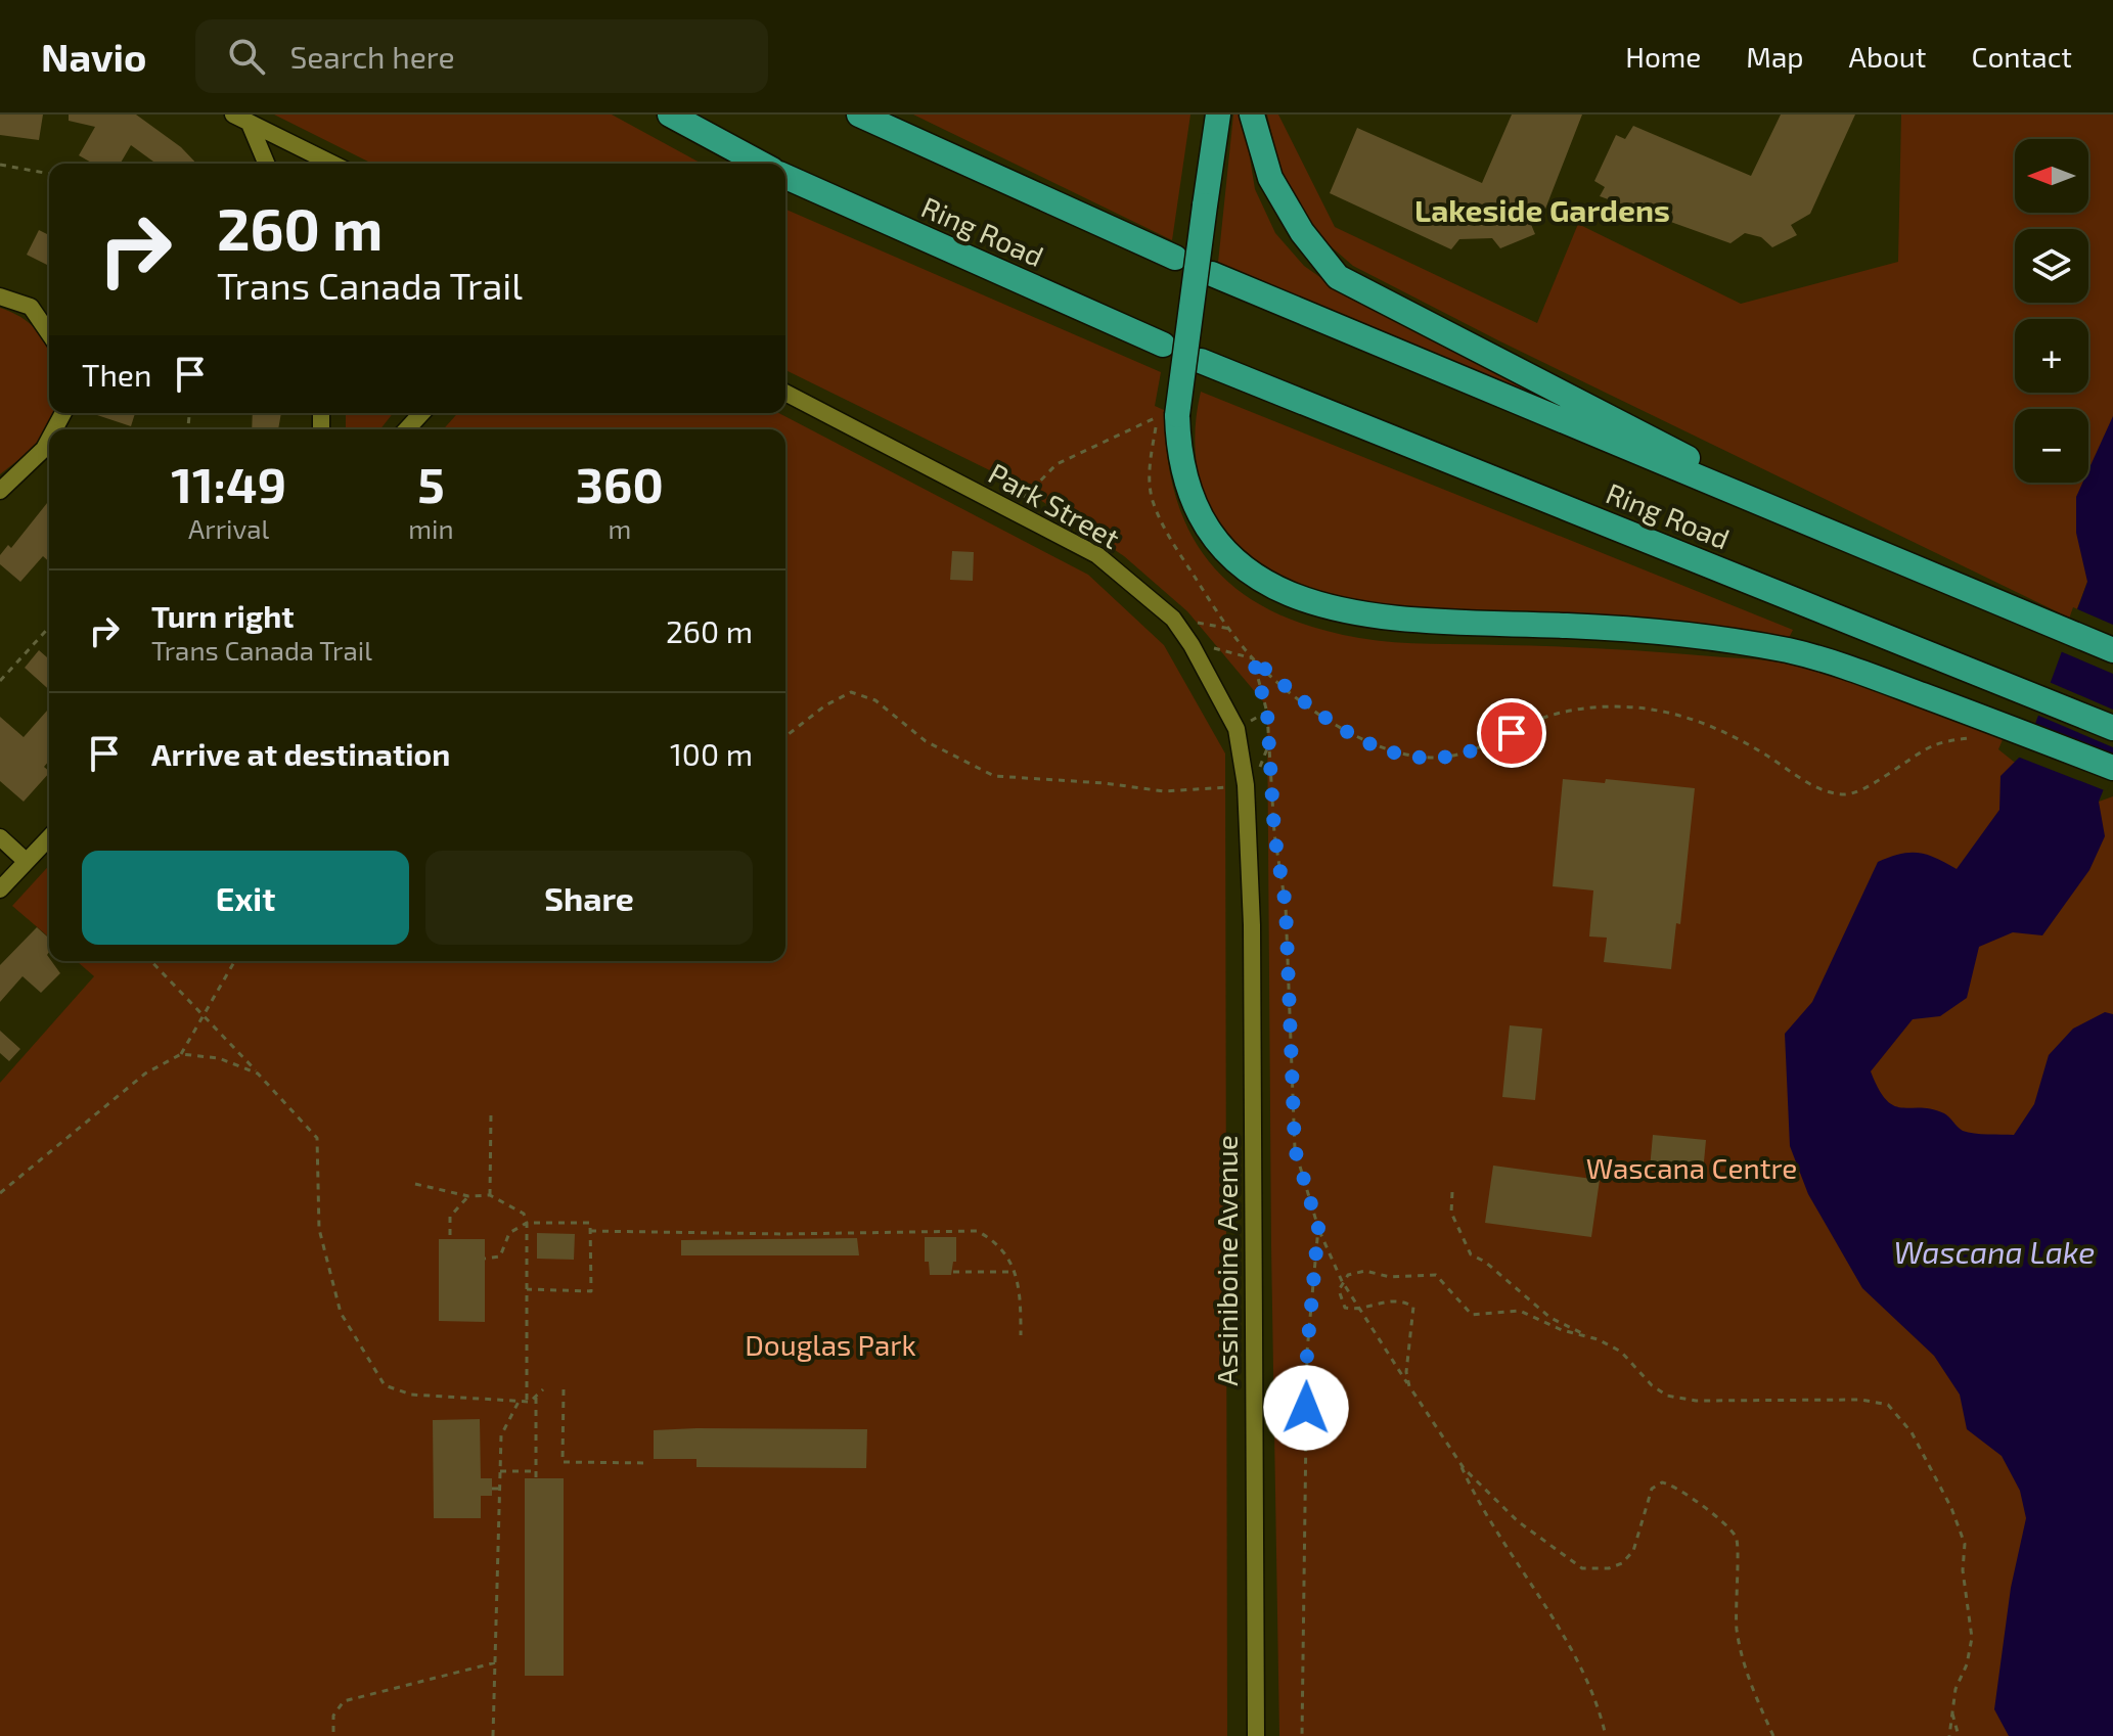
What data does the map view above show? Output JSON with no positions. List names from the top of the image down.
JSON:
{
  "streets": {
    "highway": ["Ring Road"],
    "street": ["Park Street", "Assiniboine Avenue"]
  },
  "crossings": [
    ["Park Street", "Assiniboine Avenue"]
  ],
  "districts": ["Lakeside Gardens"],
  "water": ["Wascana Lake"],
  "parks": ["Wascana Centre", "Douglas Park"],
  "north": "left",
  "page": {
    "header": "Navio",
    "search": "Search here",
    "nav": [
      "Home",
      "Map",
      "About",
      "Contact"
    ],
    "map_buttons": ["+", "−"],
    "turn": ["260 m", "Trans Canada Trail"],
    "then": "Then",
    "eta": [
      "11:49",
      "Arrival",
      "5",
      "min",
      "360",
      "m"
    ],
    "list": [
      {
        "name": "Turn right",
        "note": "Trans Canada Trail",
        "value": "260 m"
      },
      {
        "name": "Arrive at destination",
        "value": "100 m"
      }
    ],
    "buttons": ["Exit", "Share"]
  }
}
